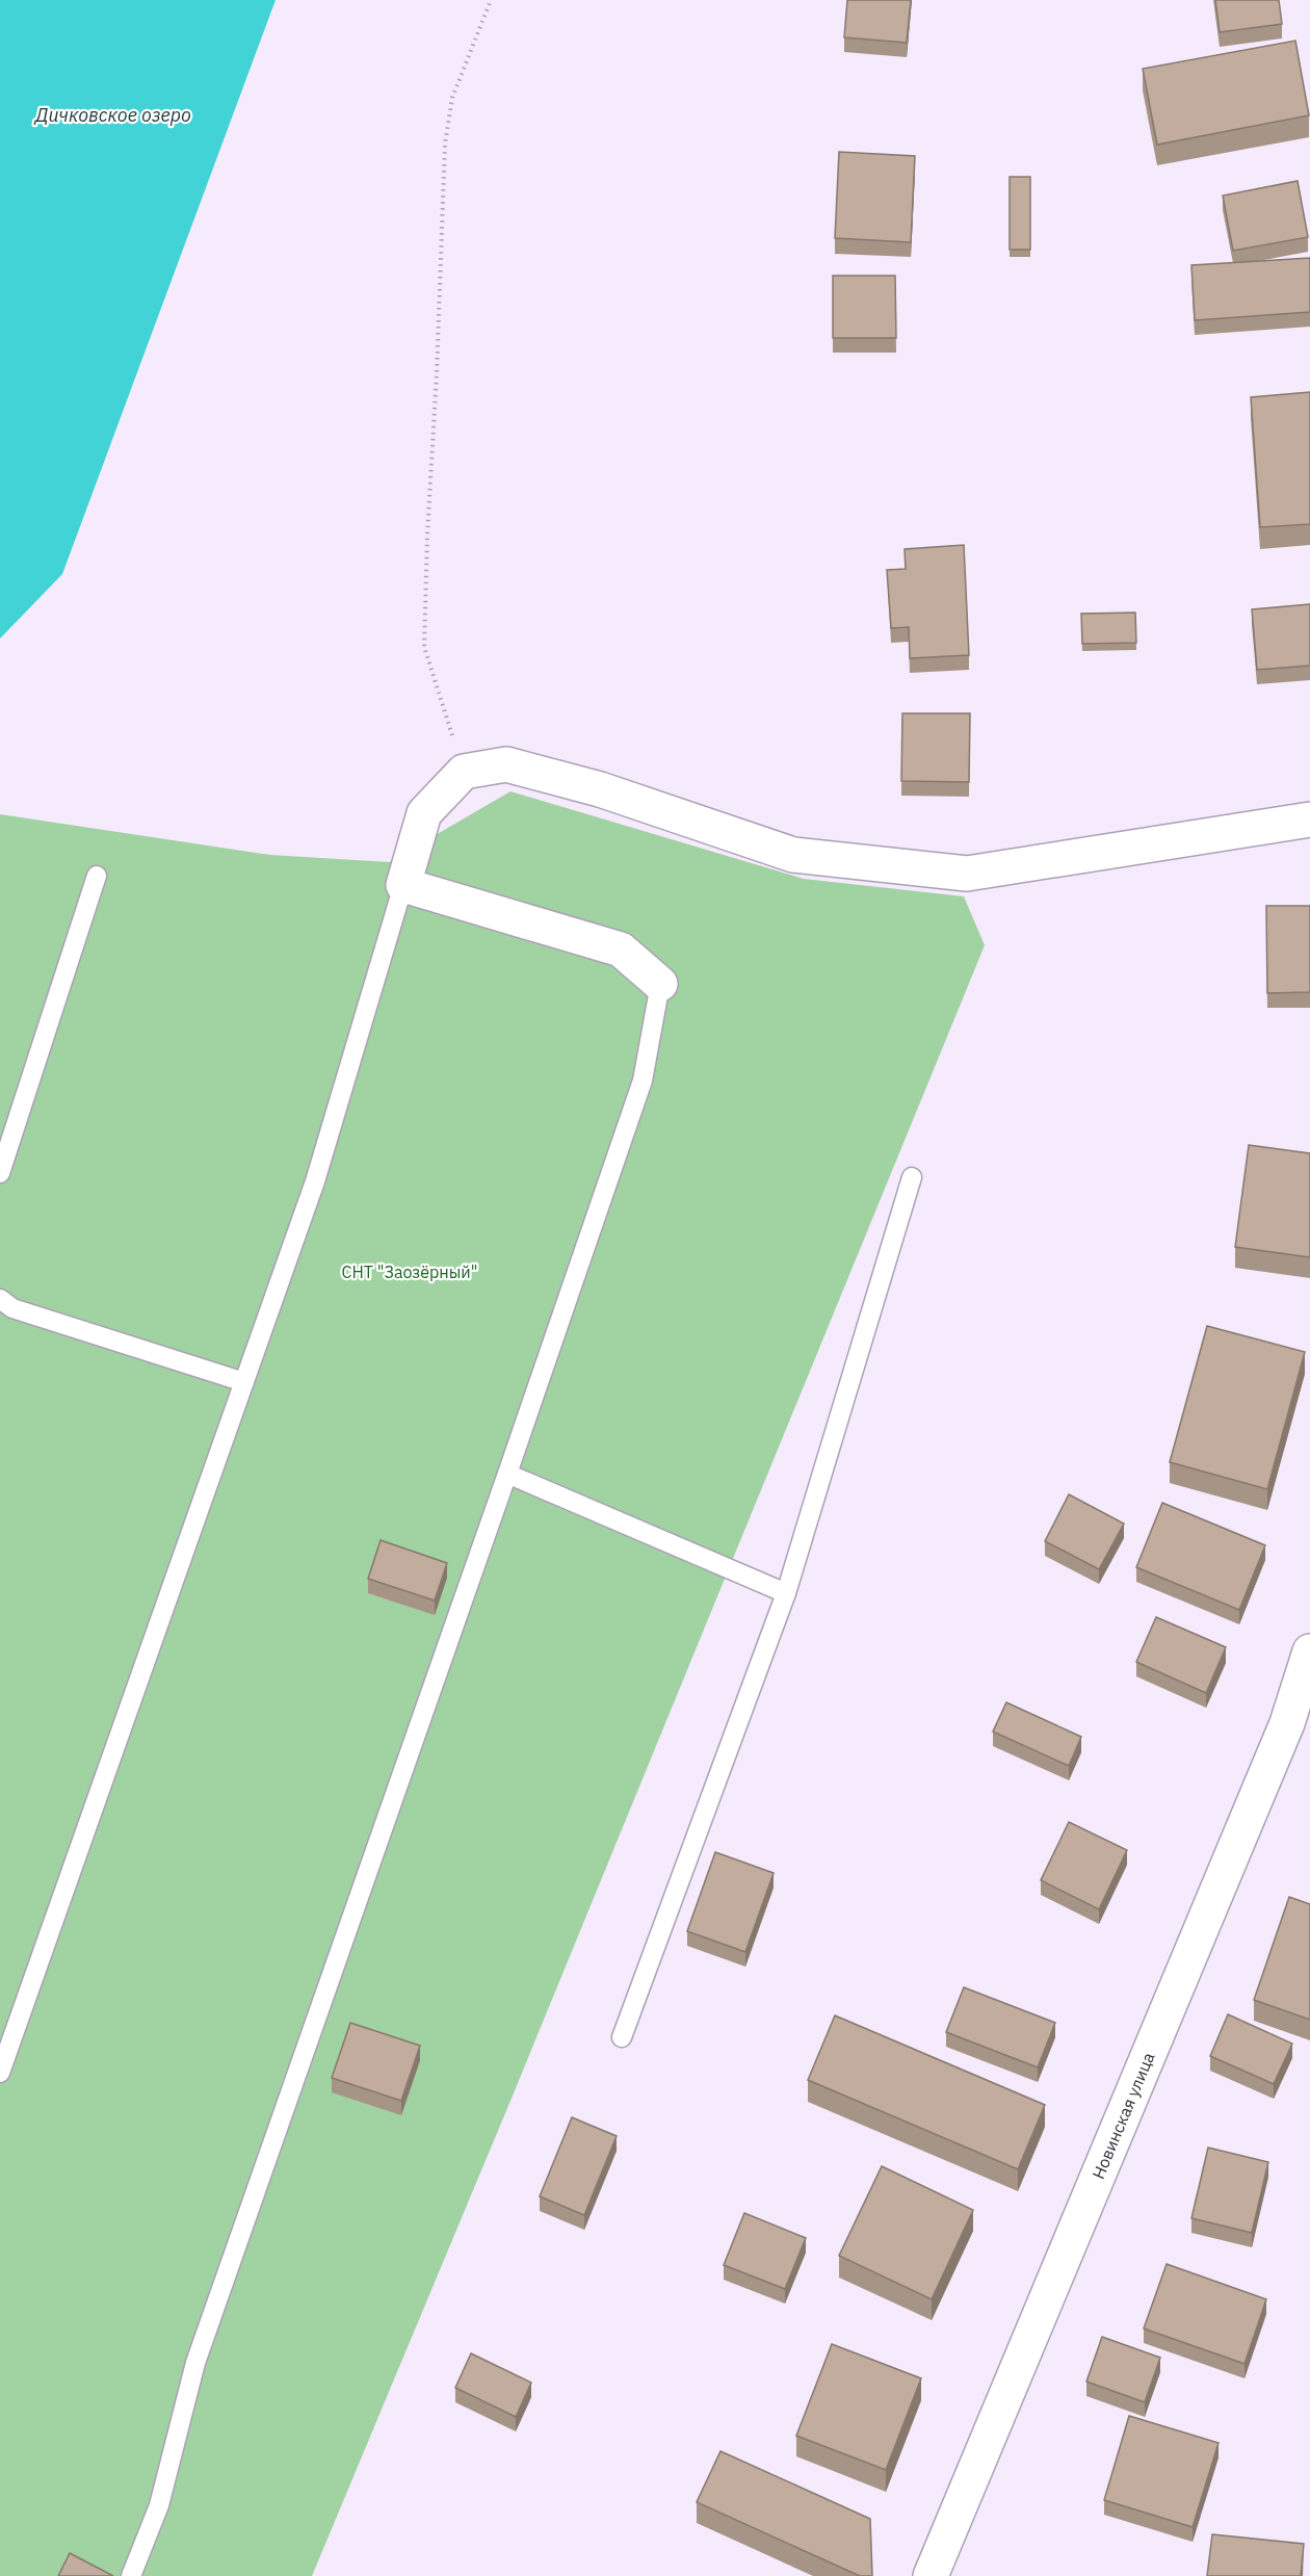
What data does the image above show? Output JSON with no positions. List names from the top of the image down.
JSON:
{
  "streets": {
    "street": ["Новинская улица"]
  },
  "water": ["Дичковское озеро"],
  "parks": ["СНТ \"Заозёрный\""]
}
